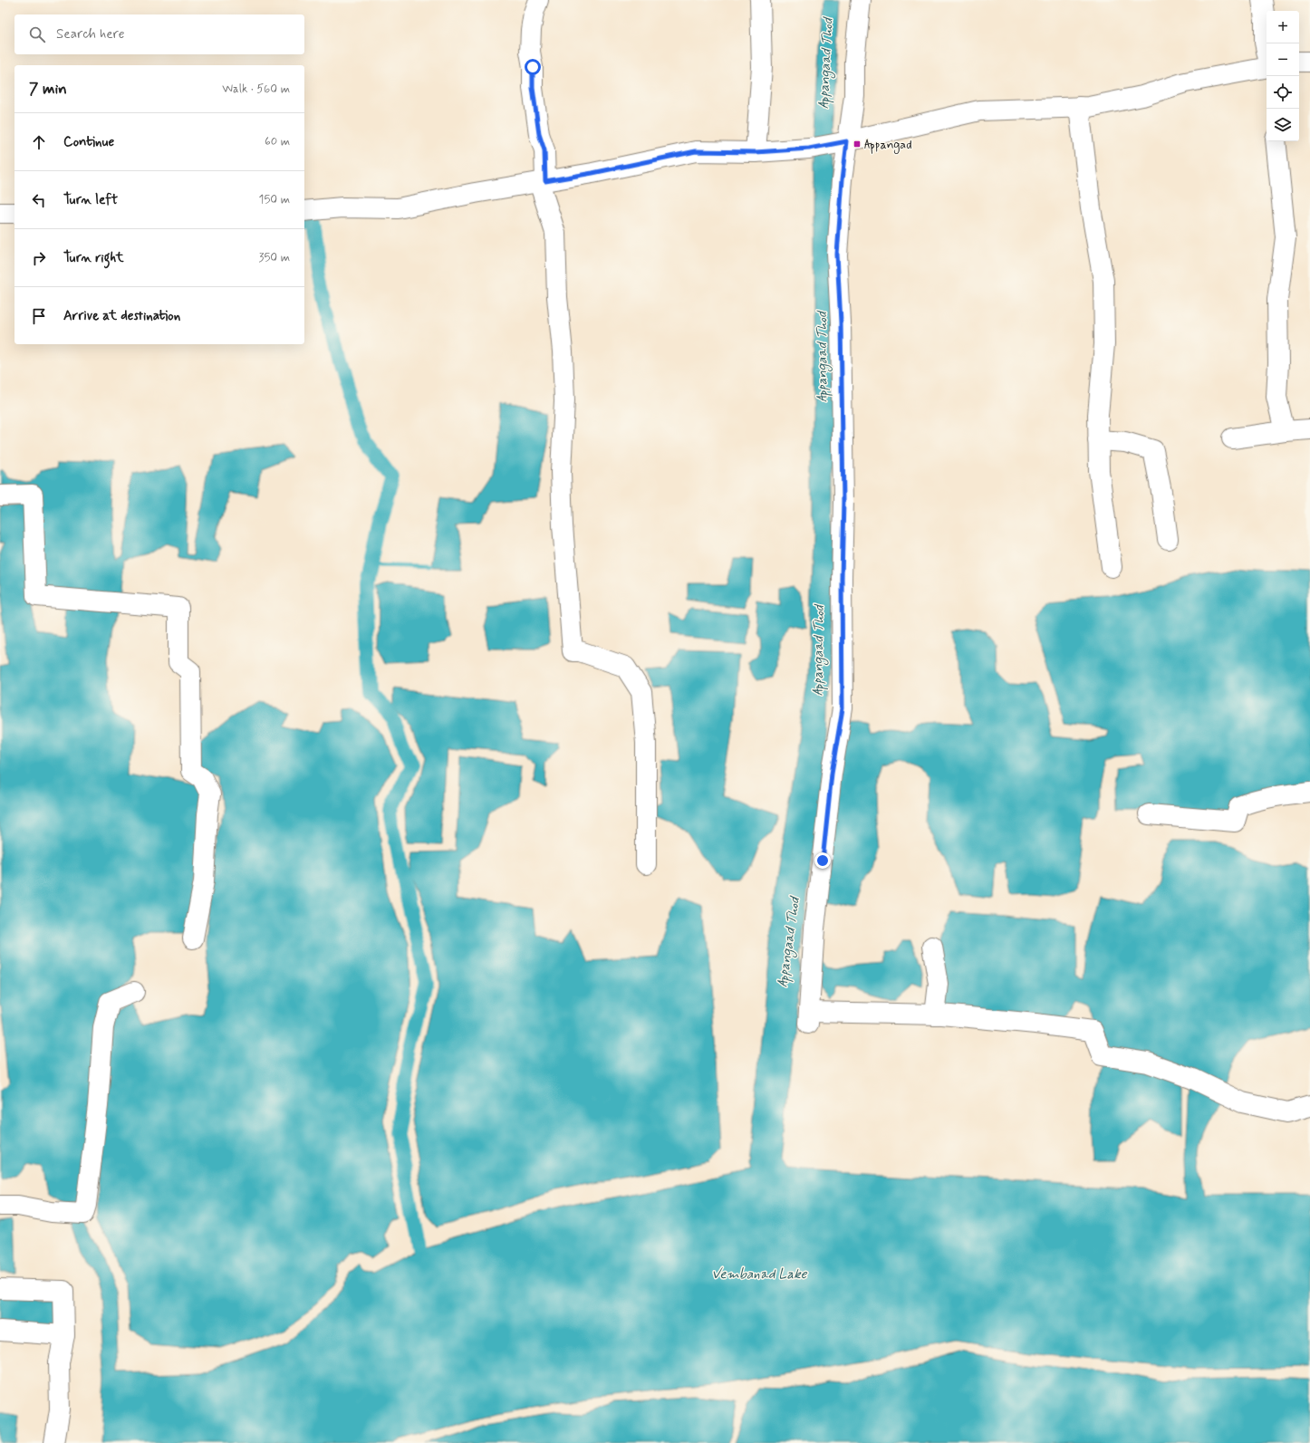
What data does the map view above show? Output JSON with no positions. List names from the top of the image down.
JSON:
{
  "water": ["Appangaad Thod", "Vembanad Lake"],
  "places": {
    "transit": ["Appangad"]
  },
  "page": {
    "map_buttons": ["+", "−"],
    "search": "Search here",
    "heading": ["7 min", "Walk · 560 m"],
    "list": [
      ["Continue", "60 m"],
      ["Turn left", "150 m"],
      ["Turn right", "350 m"],
      "Arrive at destination"
    ]
  }
}
